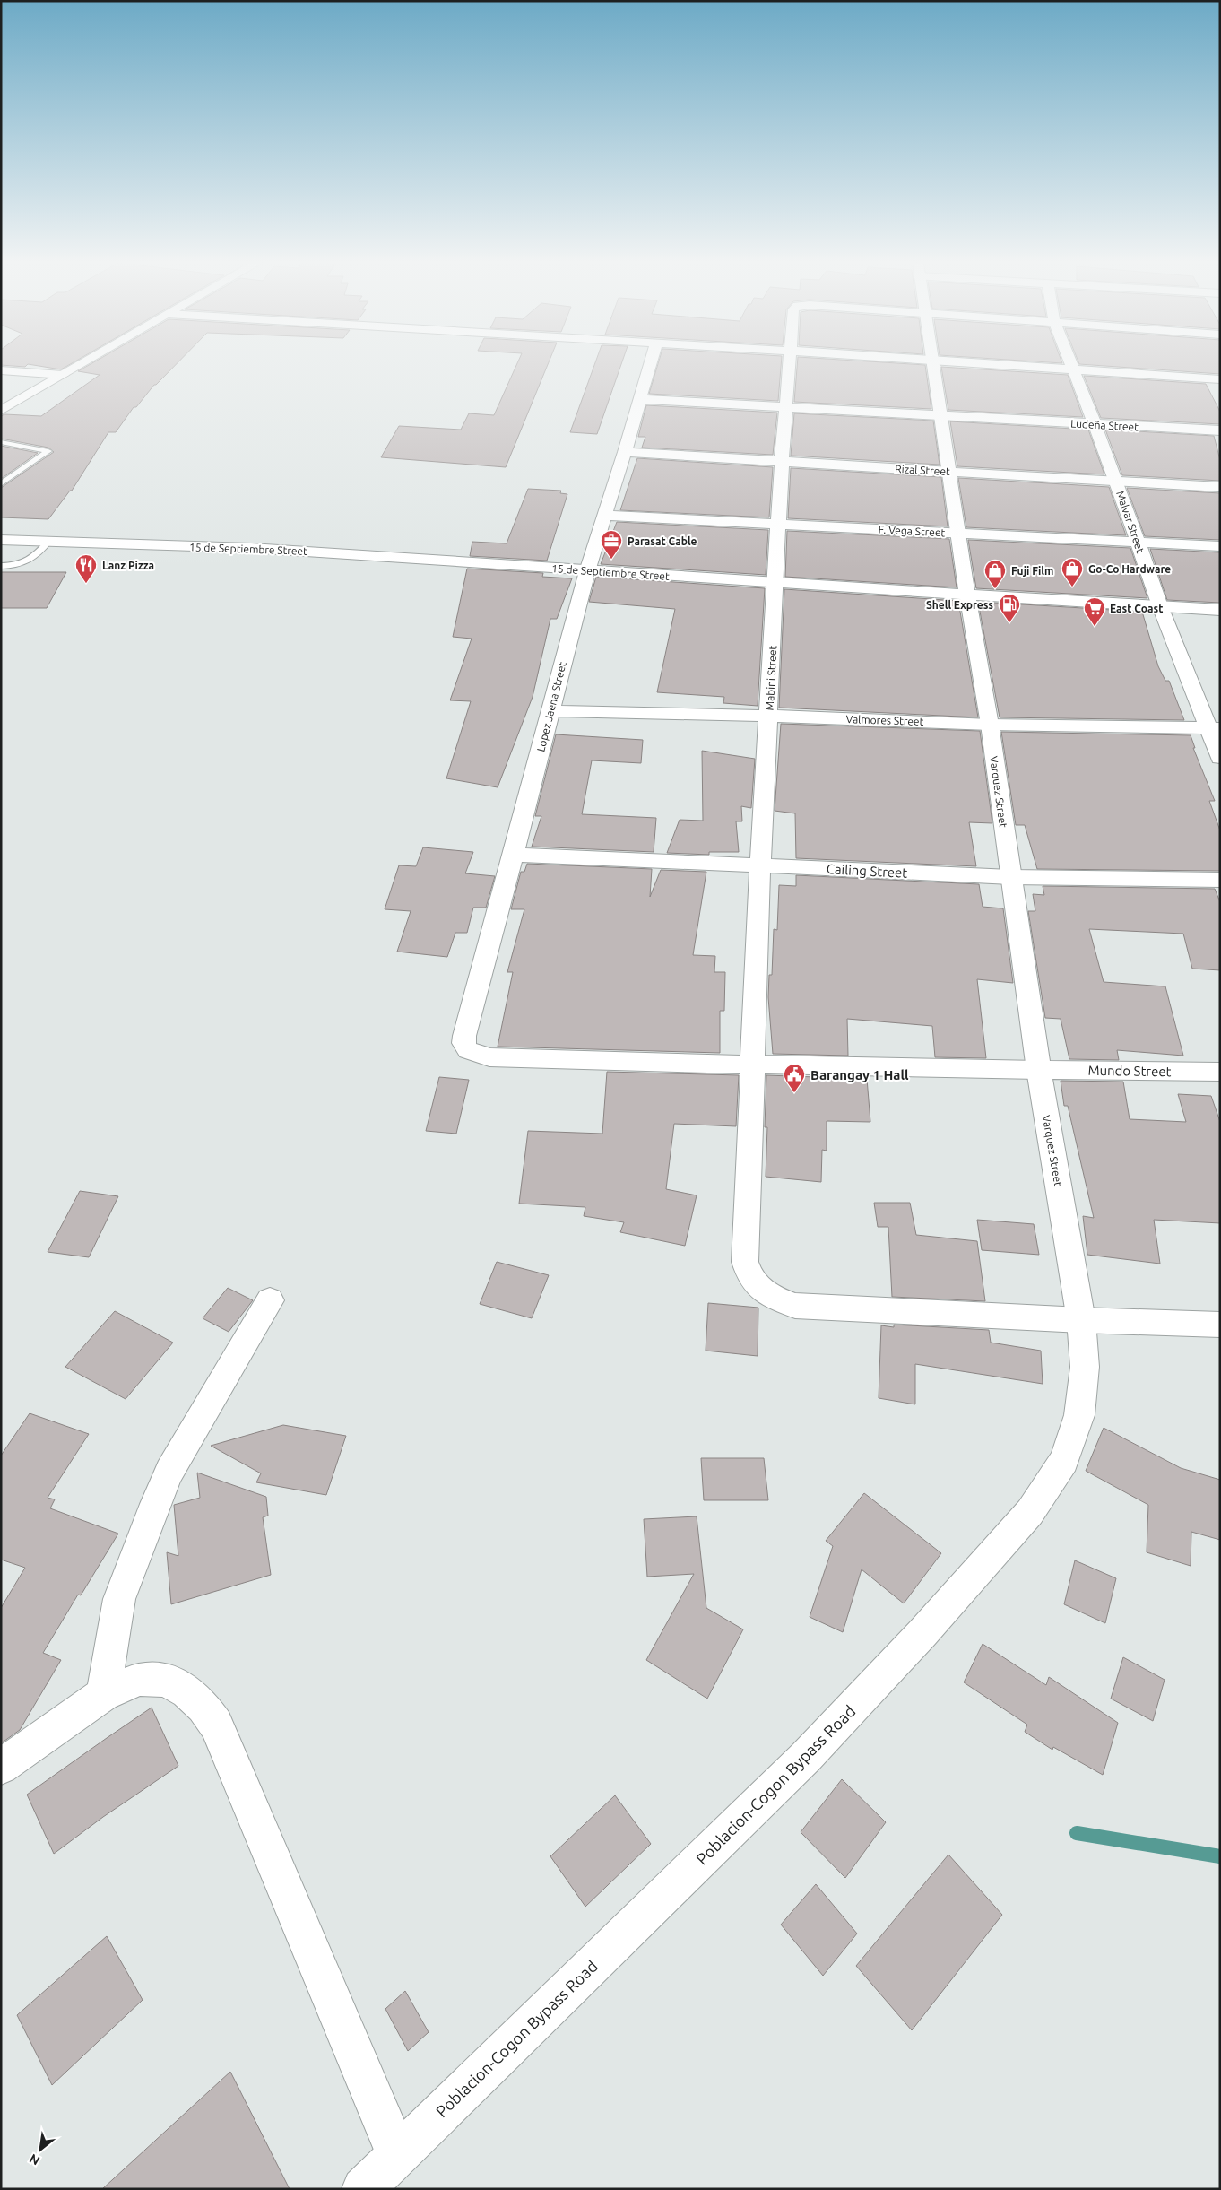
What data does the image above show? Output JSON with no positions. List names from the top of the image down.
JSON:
{
  "streets": {
    "main road": [
      "Ludeña Street",
      "Rizal Street",
      "Malvar Street",
      "F. Vega Street",
      "15 de Septiembre Street",
      "Mabini Street",
      "Lopez Jaena Street",
      "Valmores Street",
      "Varquez Street",
      "Cailing Street",
      "Mundo Street",
      "Poblacion-Cogon Bypass Road"
    ]
  },
  "crossings": [
    ["Ludeña Street", "Malvar Street"],
    ["Ludeña Street", "Mabini Street"],
    ["Ludeña Street", "Lopez Jaena Street"],
    ["Ludeña Street", "Varquez Street"],
    ["Rizal Street", "Malvar Street"],
    ["Rizal Street", "Mabini Street"],
    ["Rizal Street", "Lopez Jaena Street"],
    ["Rizal Street", "Varquez Street"],
    ["Malvar Street", "F. Vega Street"],
    ["Malvar Street", "15 de Septiembre Street"],
    ["Malvar Street", "Valmores Street"],
    ["F. Vega Street", "Mabini Street"],
    ["F. Vega Street", "Lopez Jaena Street"],
    ["F. Vega Street", "Varquez Street"],
    ["15 de Septiembre Street", "Mabini Street"],
    ["15 de Septiembre Street", "Lopez Jaena Street"],
    ["15 de Septiembre Street", "Varquez Street"],
    ["Mabini Street", "Lopez Jaena Street"],
    ["Mabini Street", "Valmores Street"],
    ["Mabini Street", "Varquez Street"],
    ["Mabini Street", "Cailing Street"],
    ["Mabini Street", "Mundo Street"],
    ["Mabini Street", "Poblacion-Cogon Bypass Road"],
    ["Lopez Jaena Street", "Valmores Street"],
    ["Lopez Jaena Street", "Cailing Street"],
    ["Lopez Jaena Street", "Mundo Street"],
    ["Valmores Street", "Varquez Street"],
    ["Varquez Street", "Cailing Street"],
    ["Varquez Street", "Mundo Street"],
    ["Varquez Street", "Poblacion-Cogon Bypass Road"]
  ],
  "places": {
    "office": ["Parasat Cable"],
    "restaurant": ["Lanz Pizza"],
    "shop": ["Go-Co Hardware", "Fuji Film"],
    "fuel station": ["Shell Express"],
    "supermarket": ["East Coast"],
    "public building": ["Barangay 1 Hall"]
  },
  "north": "bottom left"
}
